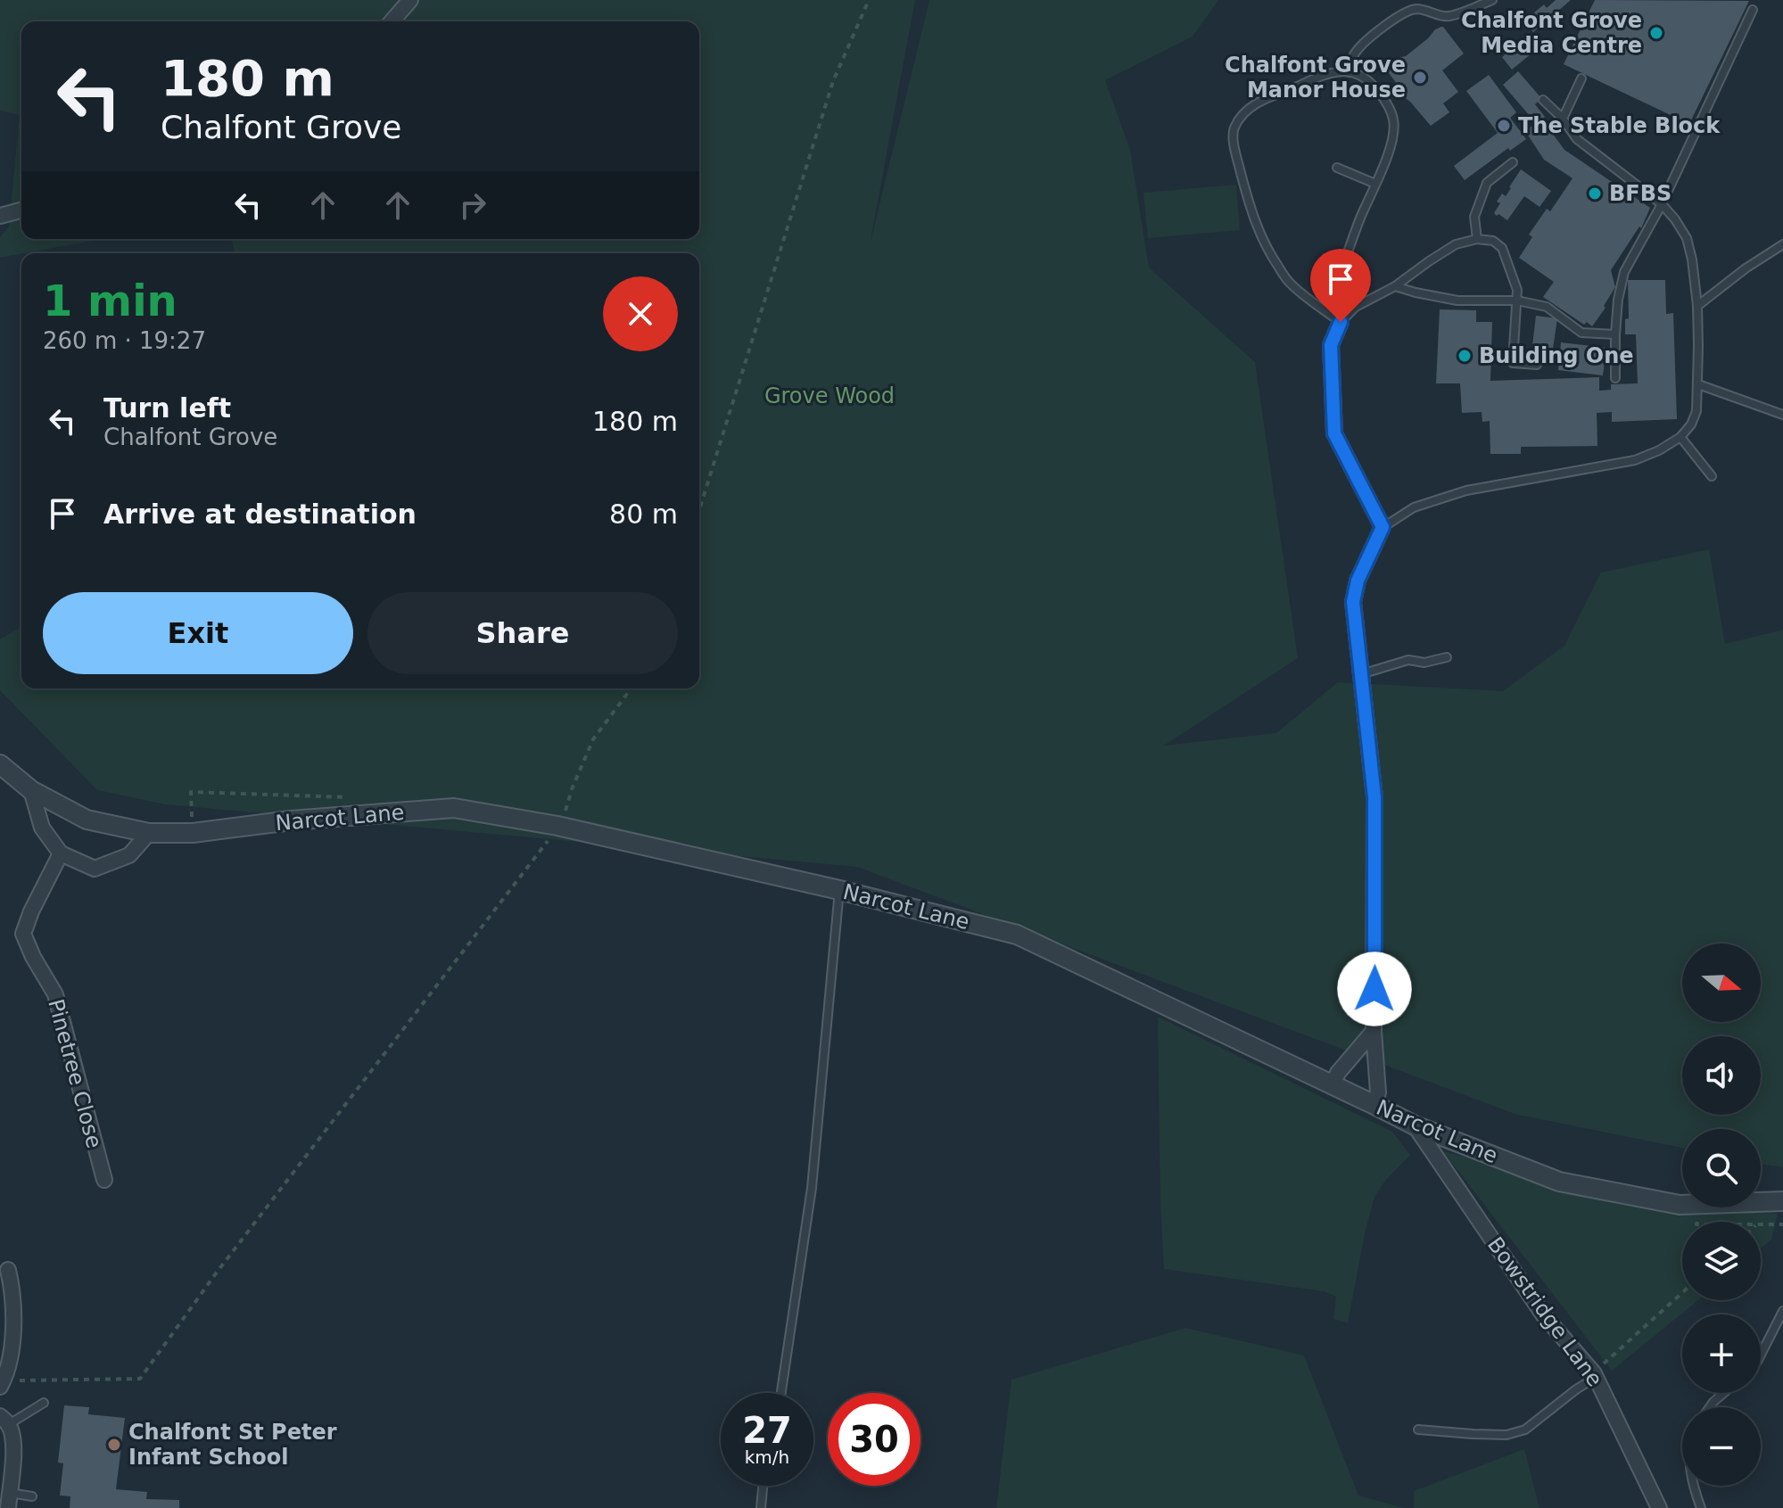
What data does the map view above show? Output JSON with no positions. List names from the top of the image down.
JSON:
{
  "streets": {
    "street": ["Narcot Lane", "Pinetree Close", "Bowstridge Lane"]
  },
  "crossings": [
    ["Narcot Lane", "Bowstridge Lane"]
  ],
  "parks": ["Grove Wood"],
  "places": [
    "Chalfont Grove Media Centre",
    "Chalfont Grove Manor House",
    "The Stable Block",
    "BFBS",
    "Building One",
    "Chalfont St Peter Infant School"
  ],
  "north": "right",
  "page": {
    "turn": ["180 m", "Chalfont Grove"],
    "heading": ["1 min", "260 m · 19:27"],
    "list": [
      {
        "name": "Turn left",
        "note": "Chalfont Grove",
        "value": "180 m"
      },
      {
        "name": "Arrive at destination",
        "value": "80 m"
      }
    ],
    "buttons": ["Exit", "Share"],
    "map_buttons": ["+", "−"],
    "speed": "27 km/h",
    "limit": "30"
  }
}
